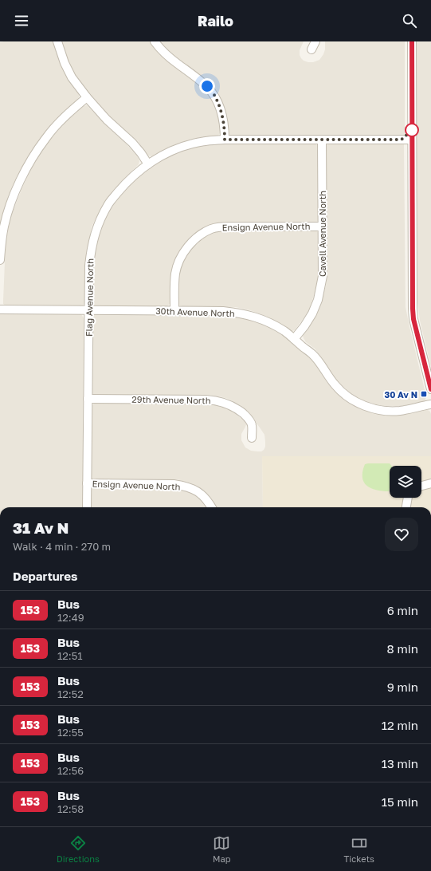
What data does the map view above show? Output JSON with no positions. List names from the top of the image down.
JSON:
{
  "streets": {
    "street": [
      "Ensign Avenue North",
      "Cavell Avenue North",
      "Flag Avenue North",
      "30th Avenue North",
      "29th Avenue North"
    ]
  },
  "crossings": [
    ["Ensign Avenue North", "Cavell Avenue North"],
    ["Ensign Avenue North", "Flag Avenue North"],
    ["Ensign Avenue North", "30th Avenue North"],
    ["Cavell Avenue North", "Flag Avenue North"],
    ["Cavell Avenue North", "30th Avenue North"],
    ["Flag Avenue North", "30th Avenue North"],
    ["Flag Avenue North", "29th Avenue North"]
  ],
  "places": {
    "transit": ["30 Av N"]
  },
  "lines": ["bus line 153"],
  "page": {
    "header": "Railo",
    "heading": [
      ["31 Av N", "Walk · 4 min · 270 m"],
      "Departures"
    ],
    "list": [
      {
        "mark": "153",
        "name": "Bus",
        "note": "12:49",
        "value": "6 min"
      },
      {
        "mark": "153",
        "name": "Bus",
        "note": "12:51",
        "value": "8 min"
      },
      {
        "mark": "153",
        "name": "Bus",
        "note": "12:52",
        "value": "9 min"
      },
      {
        "mark": "153",
        "name": "Bus",
        "note": "12:55",
        "value": "12 min"
      },
      {
        "mark": "153",
        "name": "Bus",
        "note": "12:56",
        "value": "13 min"
      },
      {
        "mark": "153",
        "name": "Bus",
        "note": "12:58",
        "value": "15 min"
      }
    ],
    "tabs": ["Directions", "Map", "Tickets"]
  }
}
